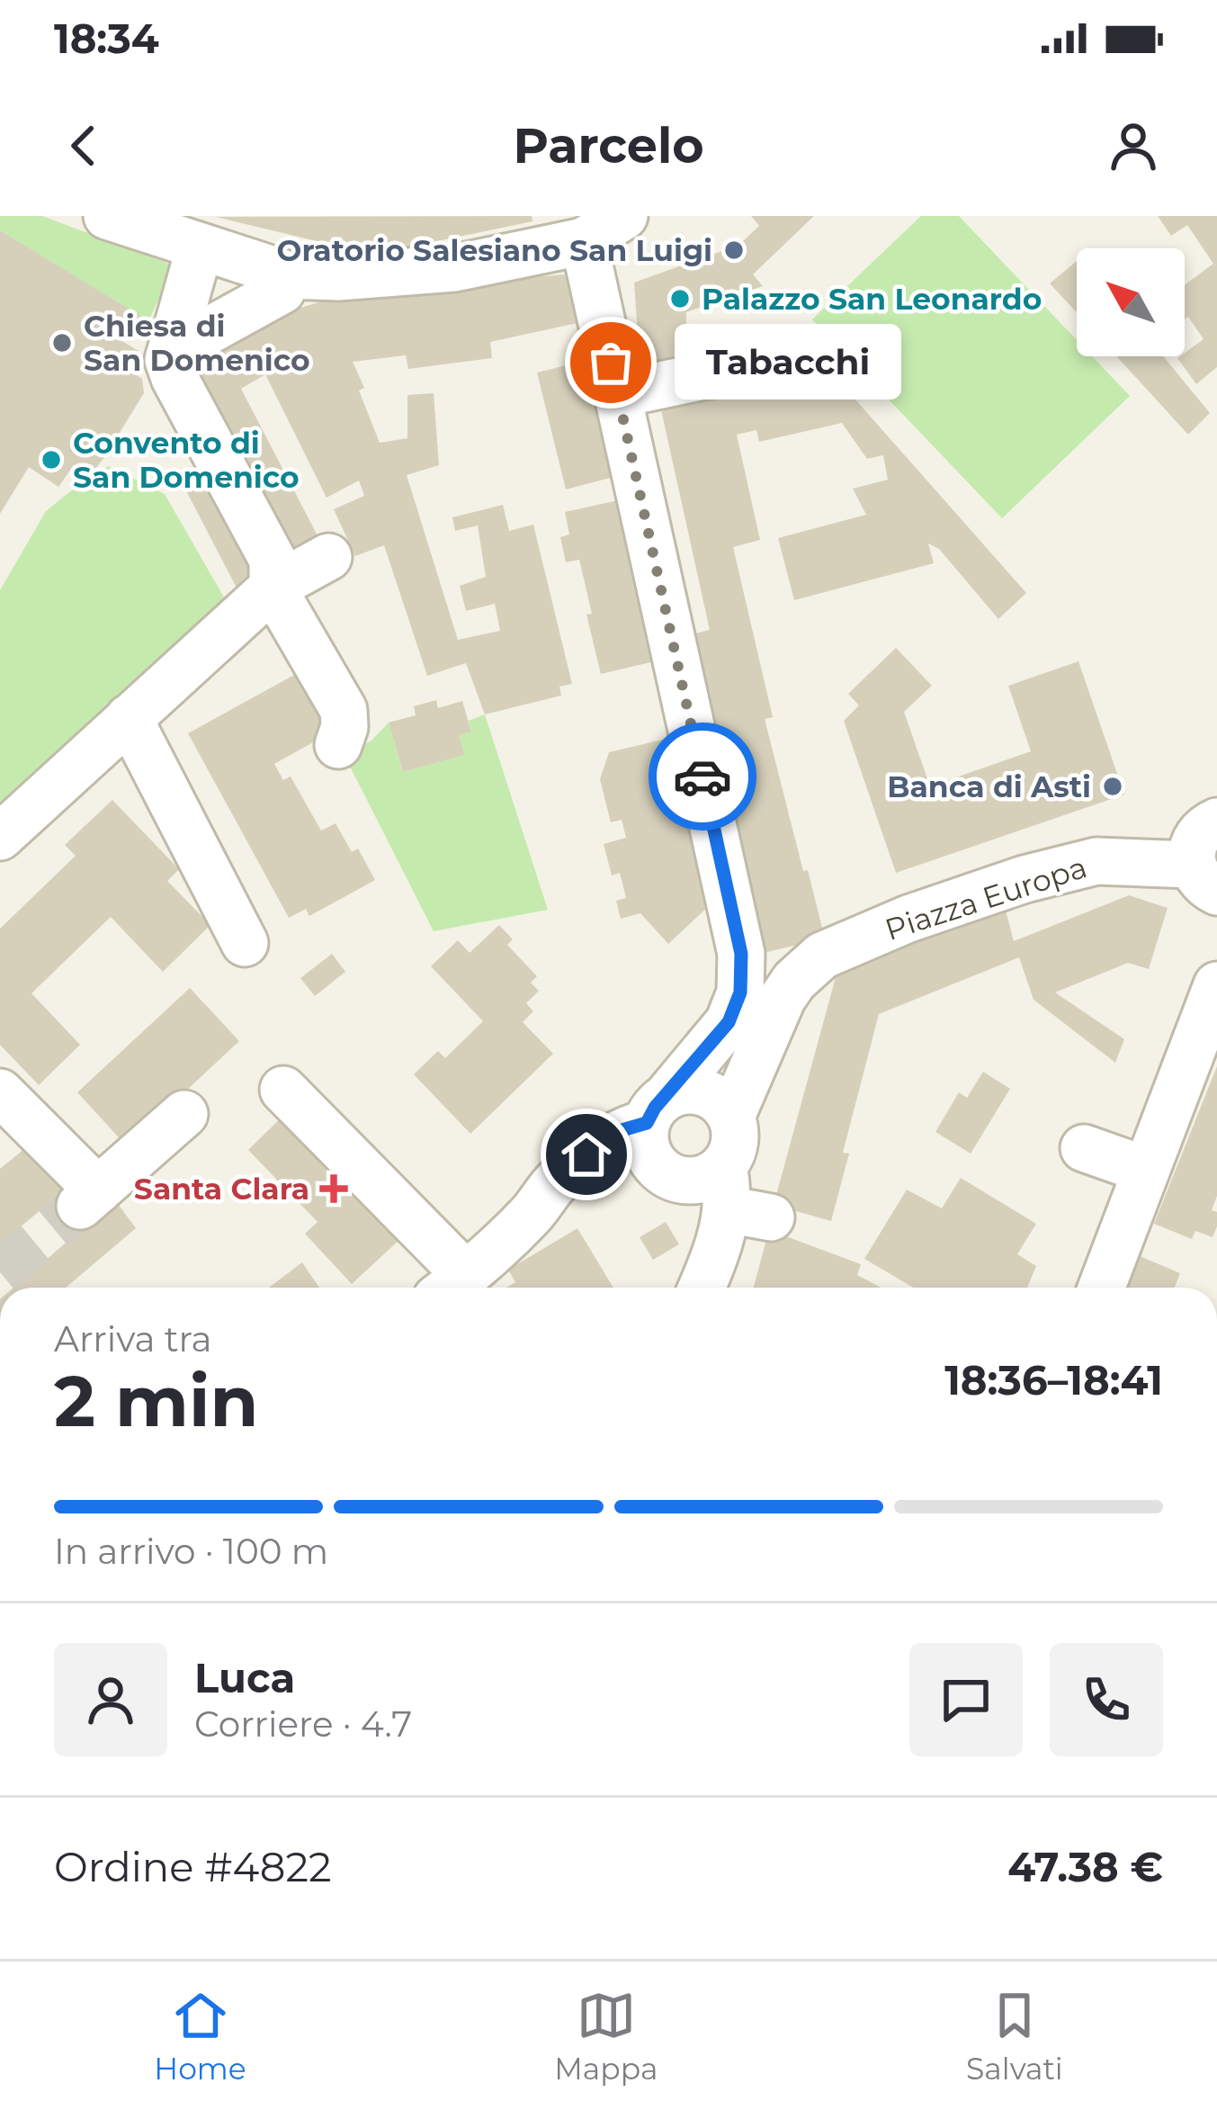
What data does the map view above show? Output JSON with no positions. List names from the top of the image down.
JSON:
{
  "streets": {
    "street": ["Piazza Europa"]
  },
  "places": {
    "other": [
      "Oratorio Salesiano San Luigi",
      "Palazzo San Leonardo",
      "Chiesa di San Domenico",
      "Tabacchi",
      "Convento di San Domenico",
      "Banca di Asti"
    ],
    "health": ["Santa Clara"]
  },
  "north": "top left",
  "page": {
    "status": "18:34",
    "header": "Parcelo",
    "bubble": "Tabacchi",
    "heading": ["2 min", "Arriva tra", "18:36–18:41"],
    "panel": [
      "Luca",
      "Corriere · 4.7",
      "Ordine #4822",
      "47.38 €"
    ],
    "bar": "In arrivo · 100 m",
    "tabs": ["Home", "Mappa", "Salvati"]
  }
}
